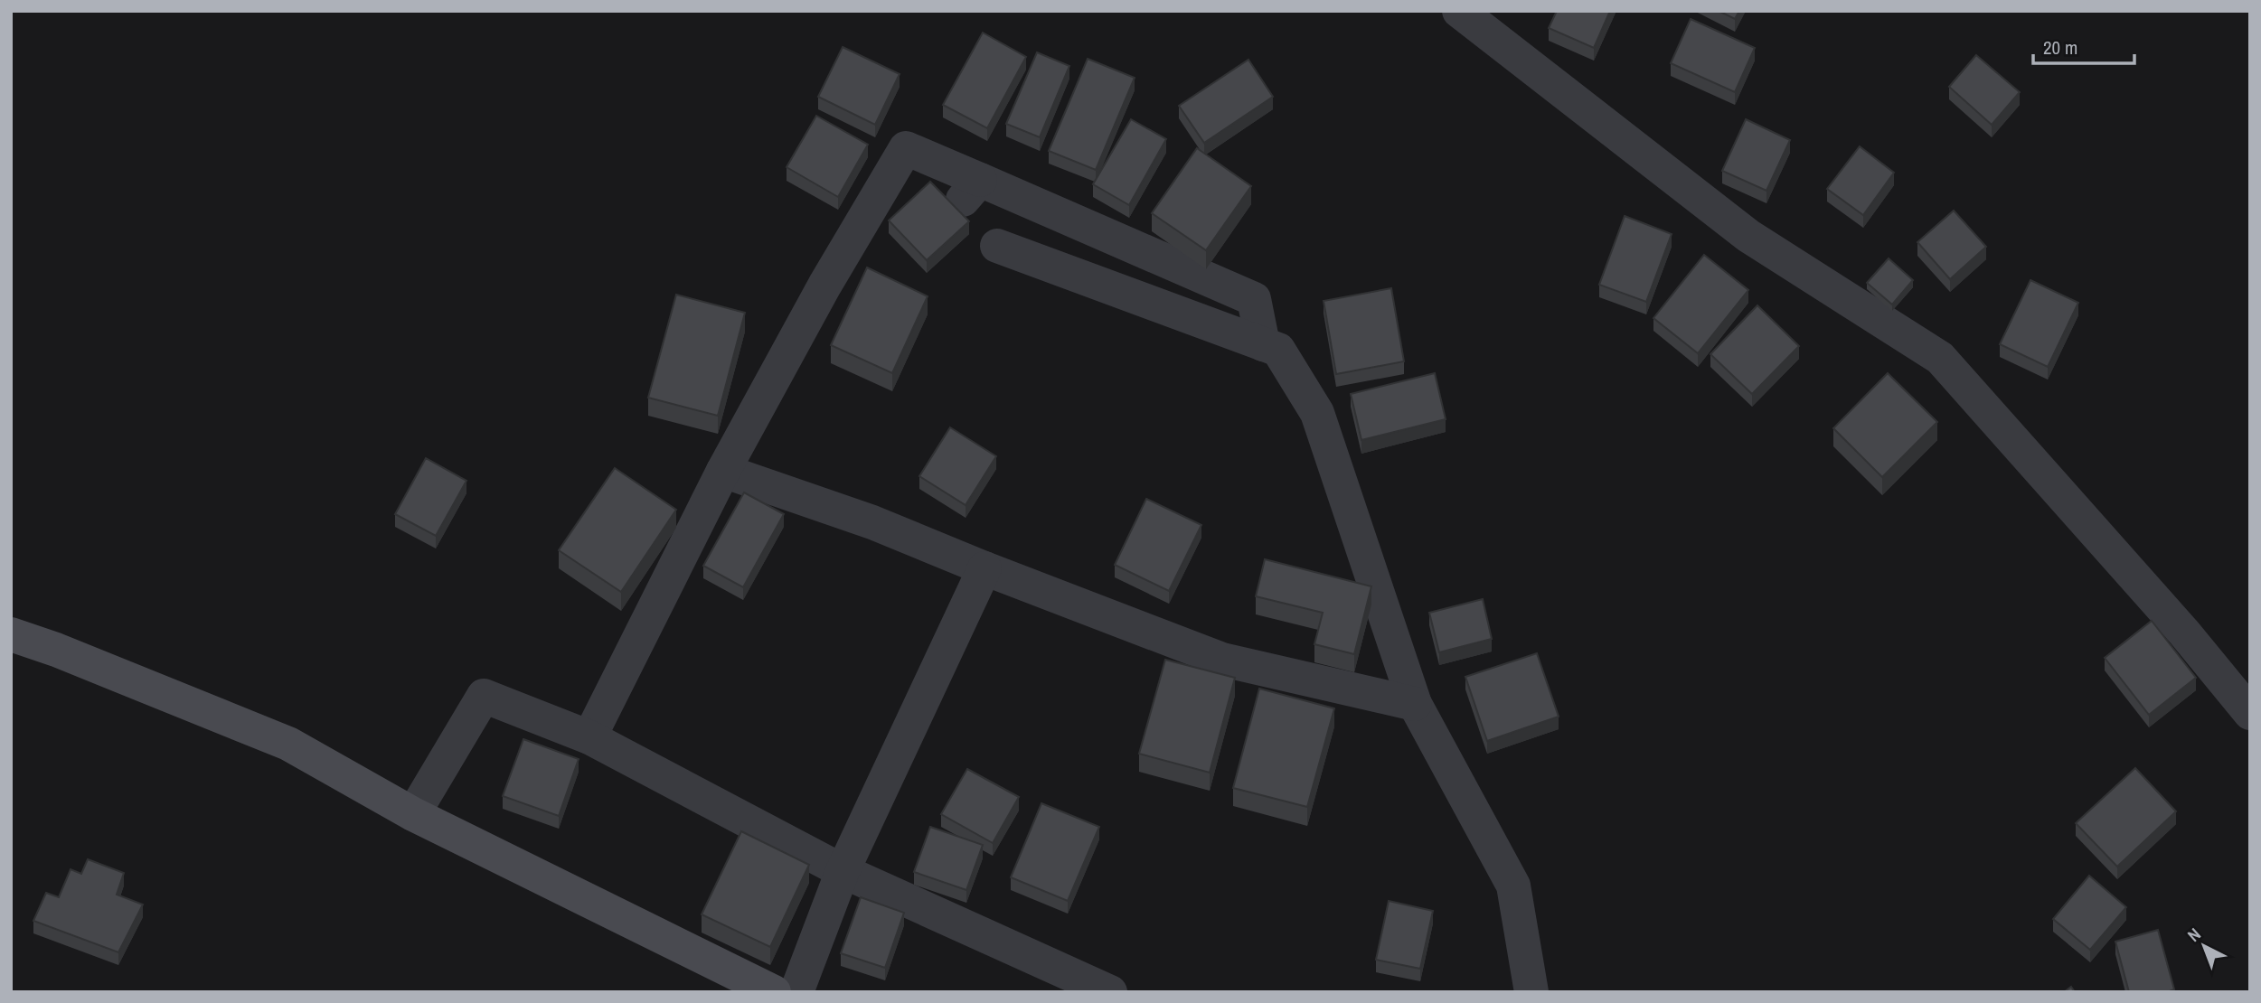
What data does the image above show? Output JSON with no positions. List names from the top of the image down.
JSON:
{
  "scale_bar": "20 m",
  "north": "top left"
}
